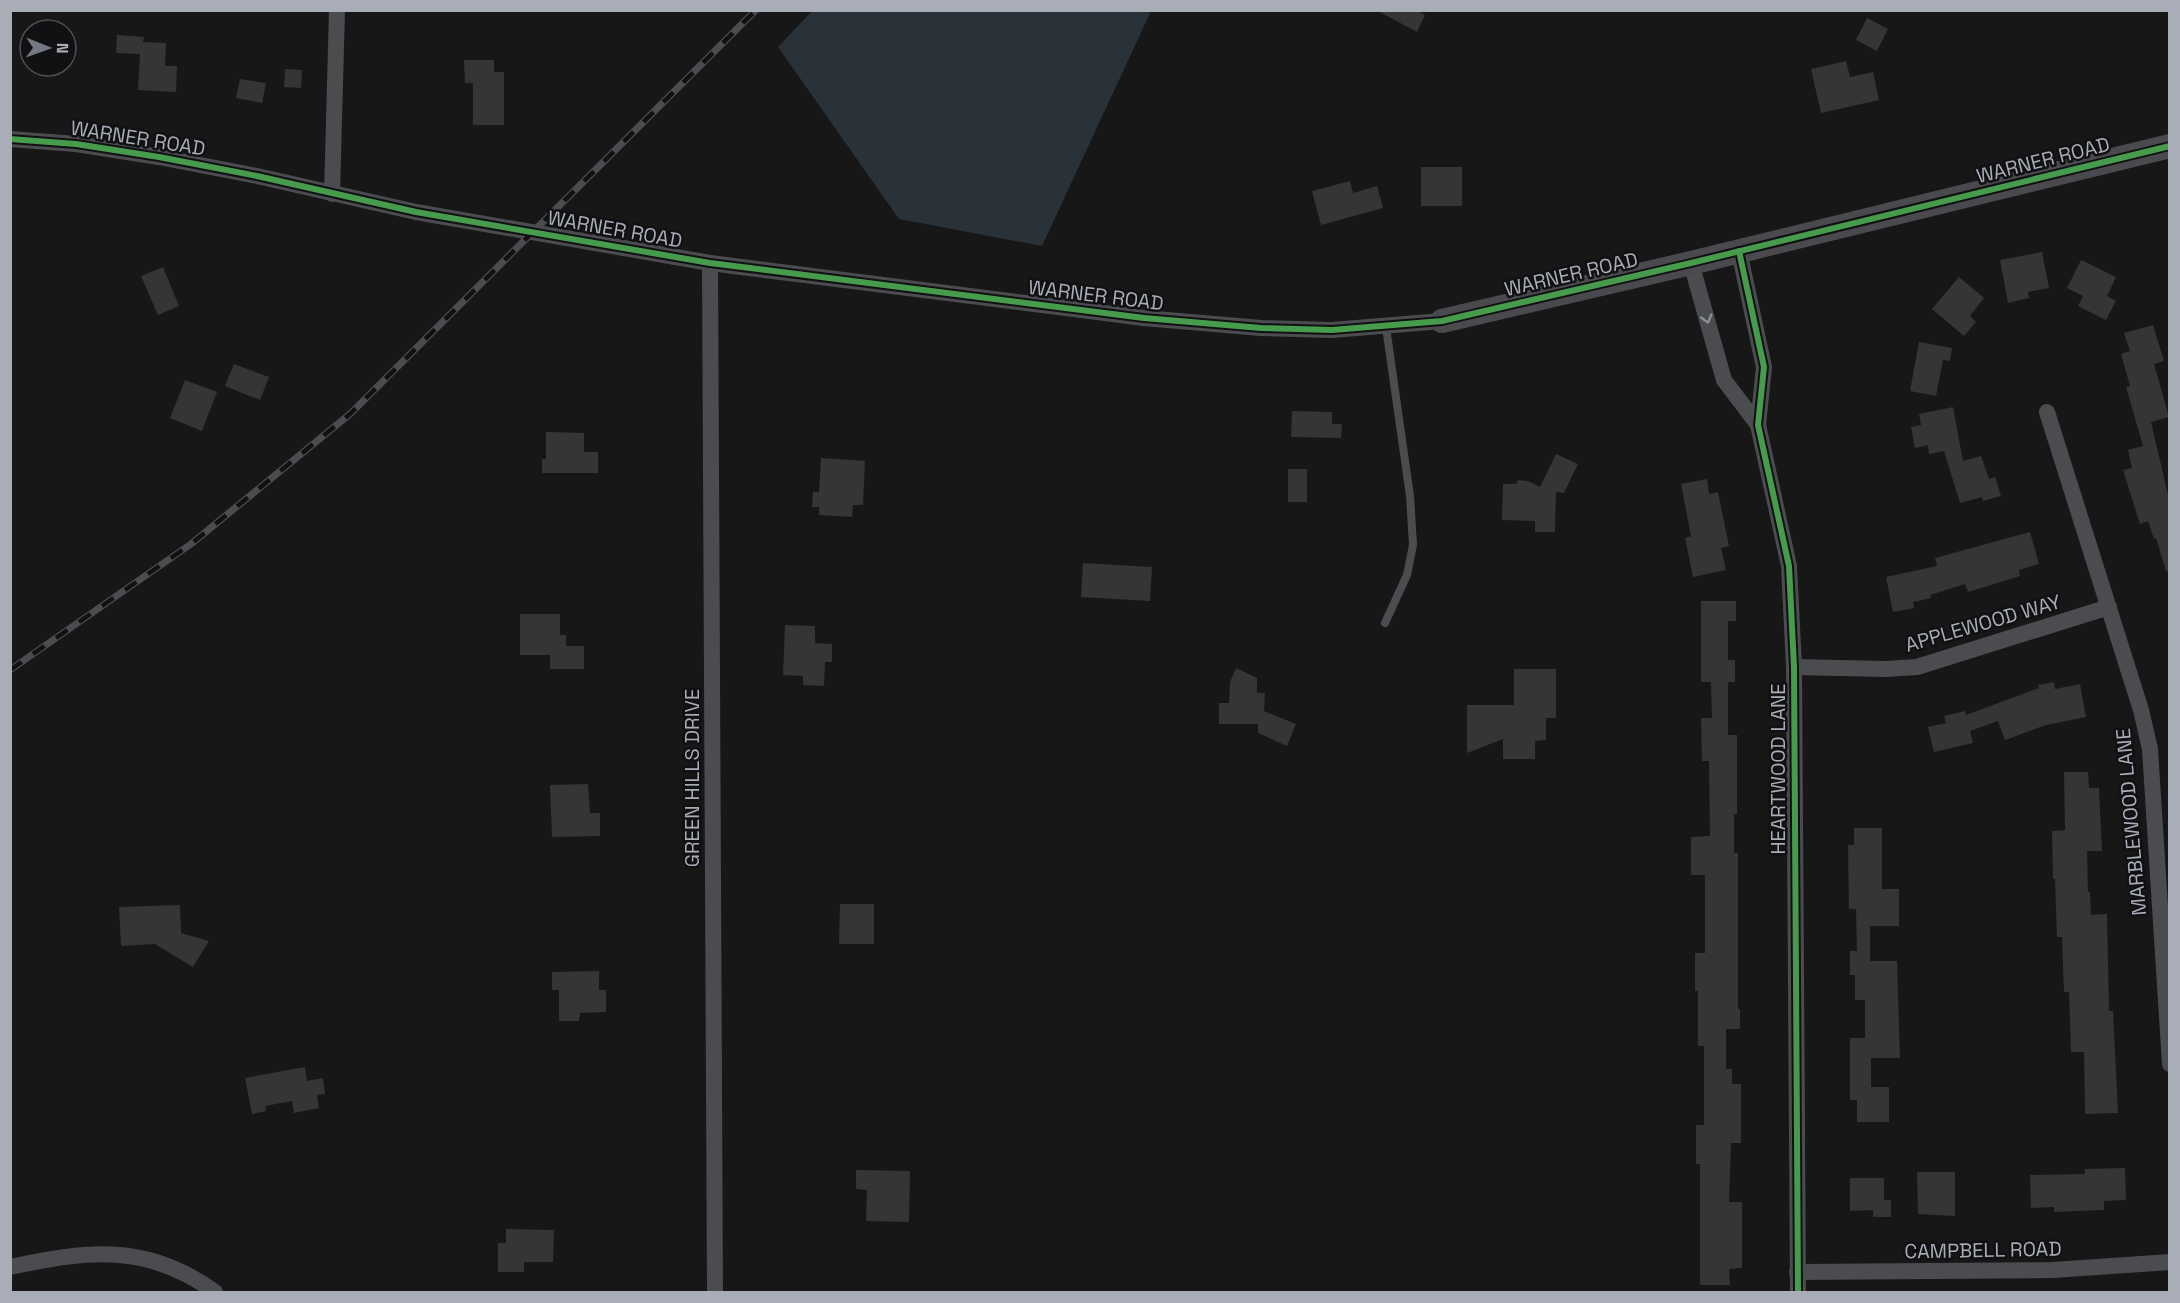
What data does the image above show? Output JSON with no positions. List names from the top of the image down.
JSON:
{
  "streets": {
    "street": [
      "WARNER ROAD",
      "APPLEWOOD WAY",
      "HEARTWOOD LANE",
      "GREEN HILLS DRIVE",
      "MARBLEWOOD LANE",
      "CAMPBELL ROAD"
    ]
  },
  "crossings": [
    ["WARNER ROAD", "HEARTWOOD LANE"],
    ["WARNER ROAD", "GREEN HILLS DRIVE"],
    ["APPLEWOOD WAY", "HEARTWOOD LANE"],
    ["APPLEWOOD WAY", "MARBLEWOOD LANE"],
    ["HEARTWOOD LANE", "CAMPBELL ROAD"]
  ],
  "north": "right"
}
